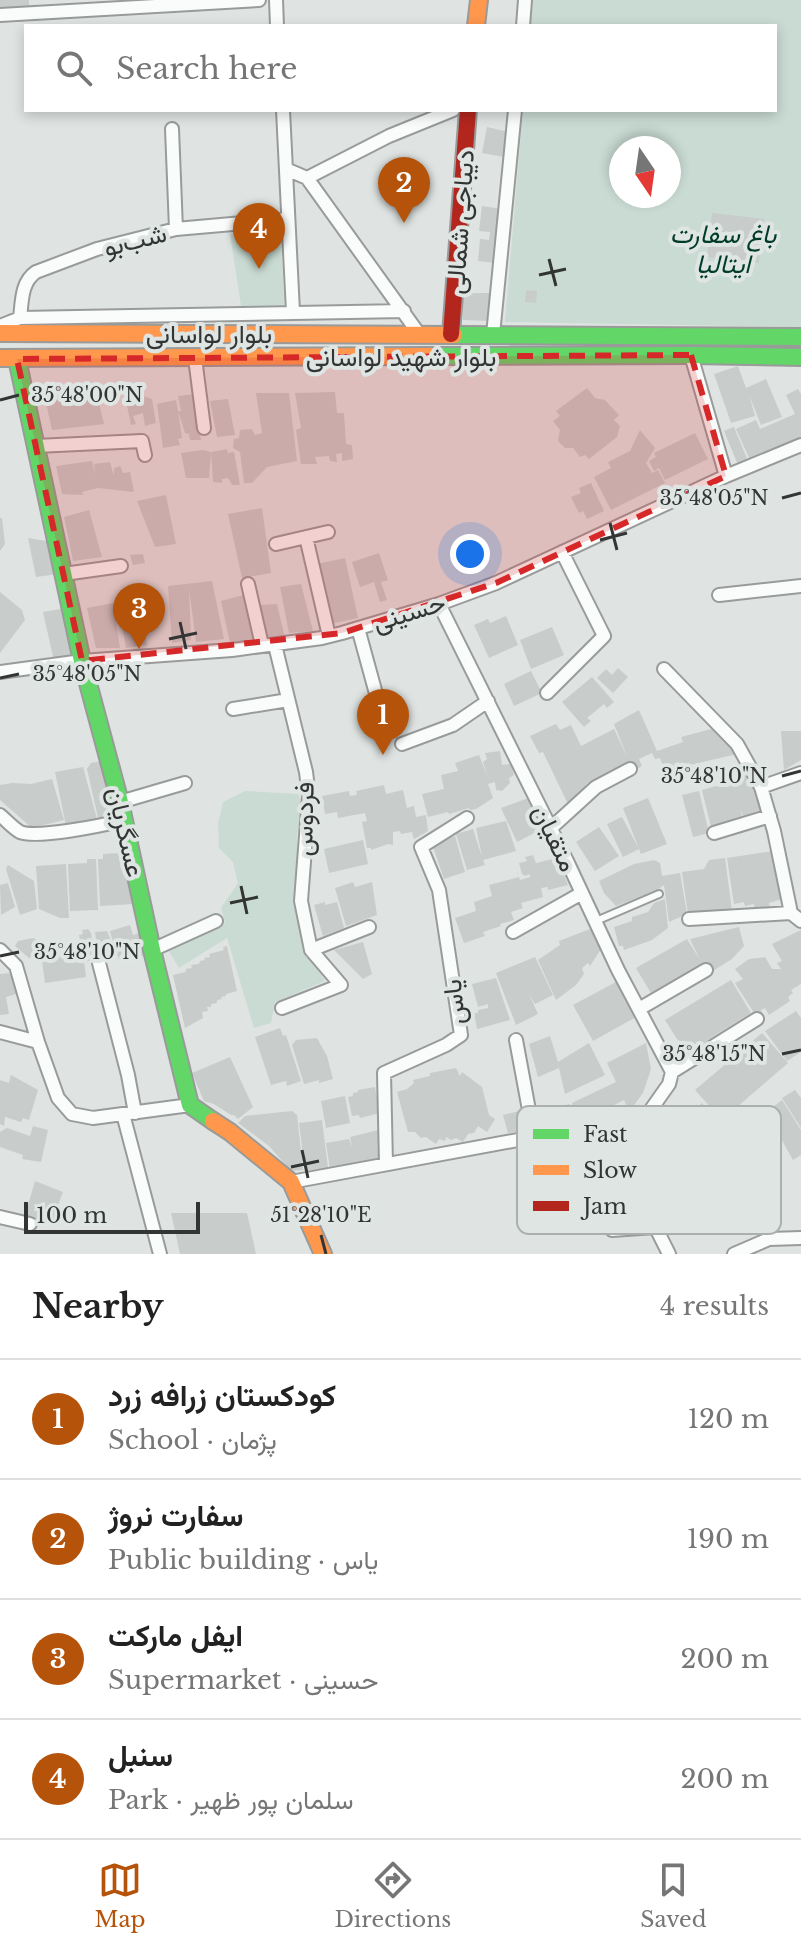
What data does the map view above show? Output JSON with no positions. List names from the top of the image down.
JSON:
{
  "streets": {
    "main road": [
      "دیباجی شمالی",
      "بلوار لواسانی",
      "بلوار شهید لواسانی",
      "عسگریان"
    ],
    "street": [
      "شب‌بو",
      "حسینی",
      "فردوس",
      "متقیان",
      "یاس"
    ]
  },
  "crossings": [
    ["دیباجی شمالی", "بلوار لواسانی"],
    ["بلوار شهید لواسانی", "عسگریان"],
    ["حسینی", "فردوس"],
    ["حسینی", "عسگریان"],
    ["حسینی", "متقیان"]
  ],
  "parks": ["باغ سفارت ایتالیا"],
  "legend": ["Fast", "Slow", "Jam"],
  "scale_bar": "100 m",
  "north": "bottom",
  "page": {
    "search": "Search here",
    "pins": [
      "2",
      "4",
      "3",
      "1"
    ],
    "scale": "100 m",
    "heading": ["Nearby", "4 results"],
    "list": [
      {
        "mark": "1",
        "name": "کودکستان زرافه زرد",
        "note": "School · پژمان",
        "value": "120 m"
      },
      {
        "mark": "2",
        "name": "سفارت نروژ",
        "note": "Public building · یاس",
        "value": "190 m"
      },
      {
        "mark": "3",
        "name": "ایفل مارکت",
        "note": "Supermarket · حسینی",
        "value": "200 m"
      },
      {
        "mark": "4",
        "name": "سنبل",
        "note": "Park · سلمان پور ظهیر",
        "value": "200 m"
      }
    ],
    "nav": ["Map", "Directions", "Saved"]
  },
  "coordinates": [
    "35°48'00\"N",
    "35°48'05\"N",
    "35°48'10\"N",
    "35°48'15\"N",
    "51°28'10\"E"
  ]
}
